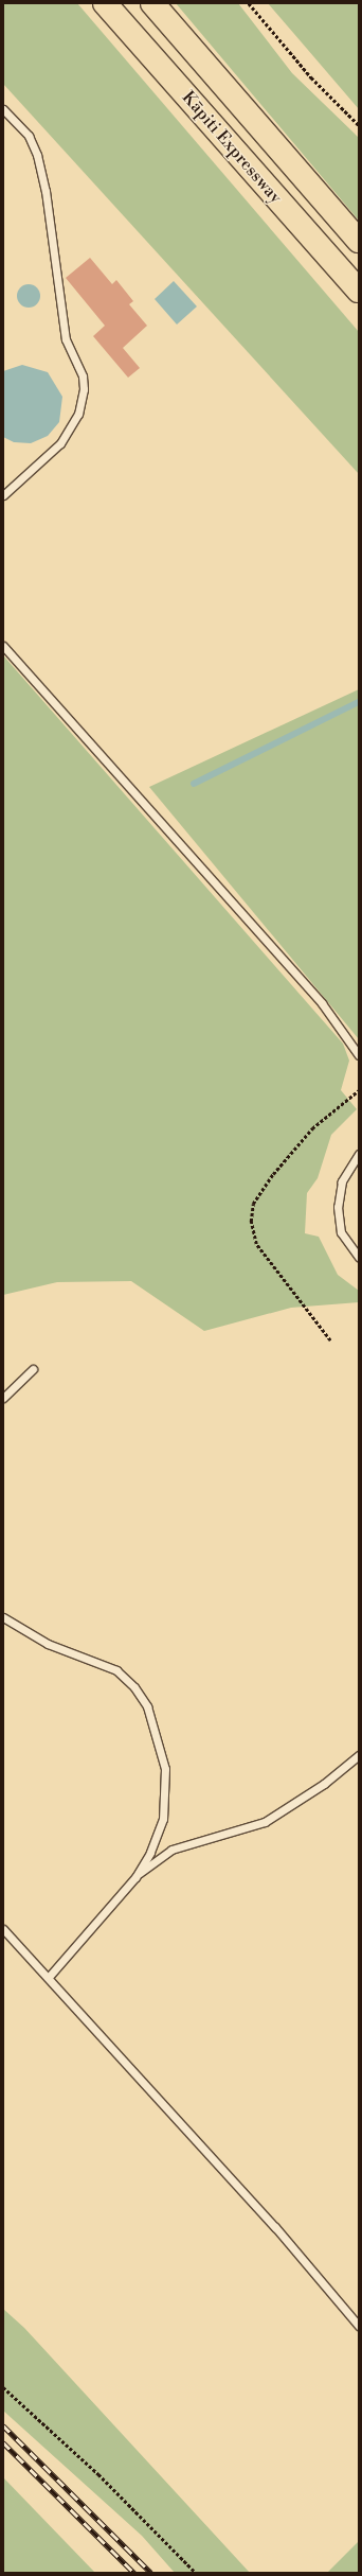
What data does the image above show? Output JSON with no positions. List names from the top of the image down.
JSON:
{
  "streets": {
    "highway": ["Kāpiti Expressway"]
  }
}
